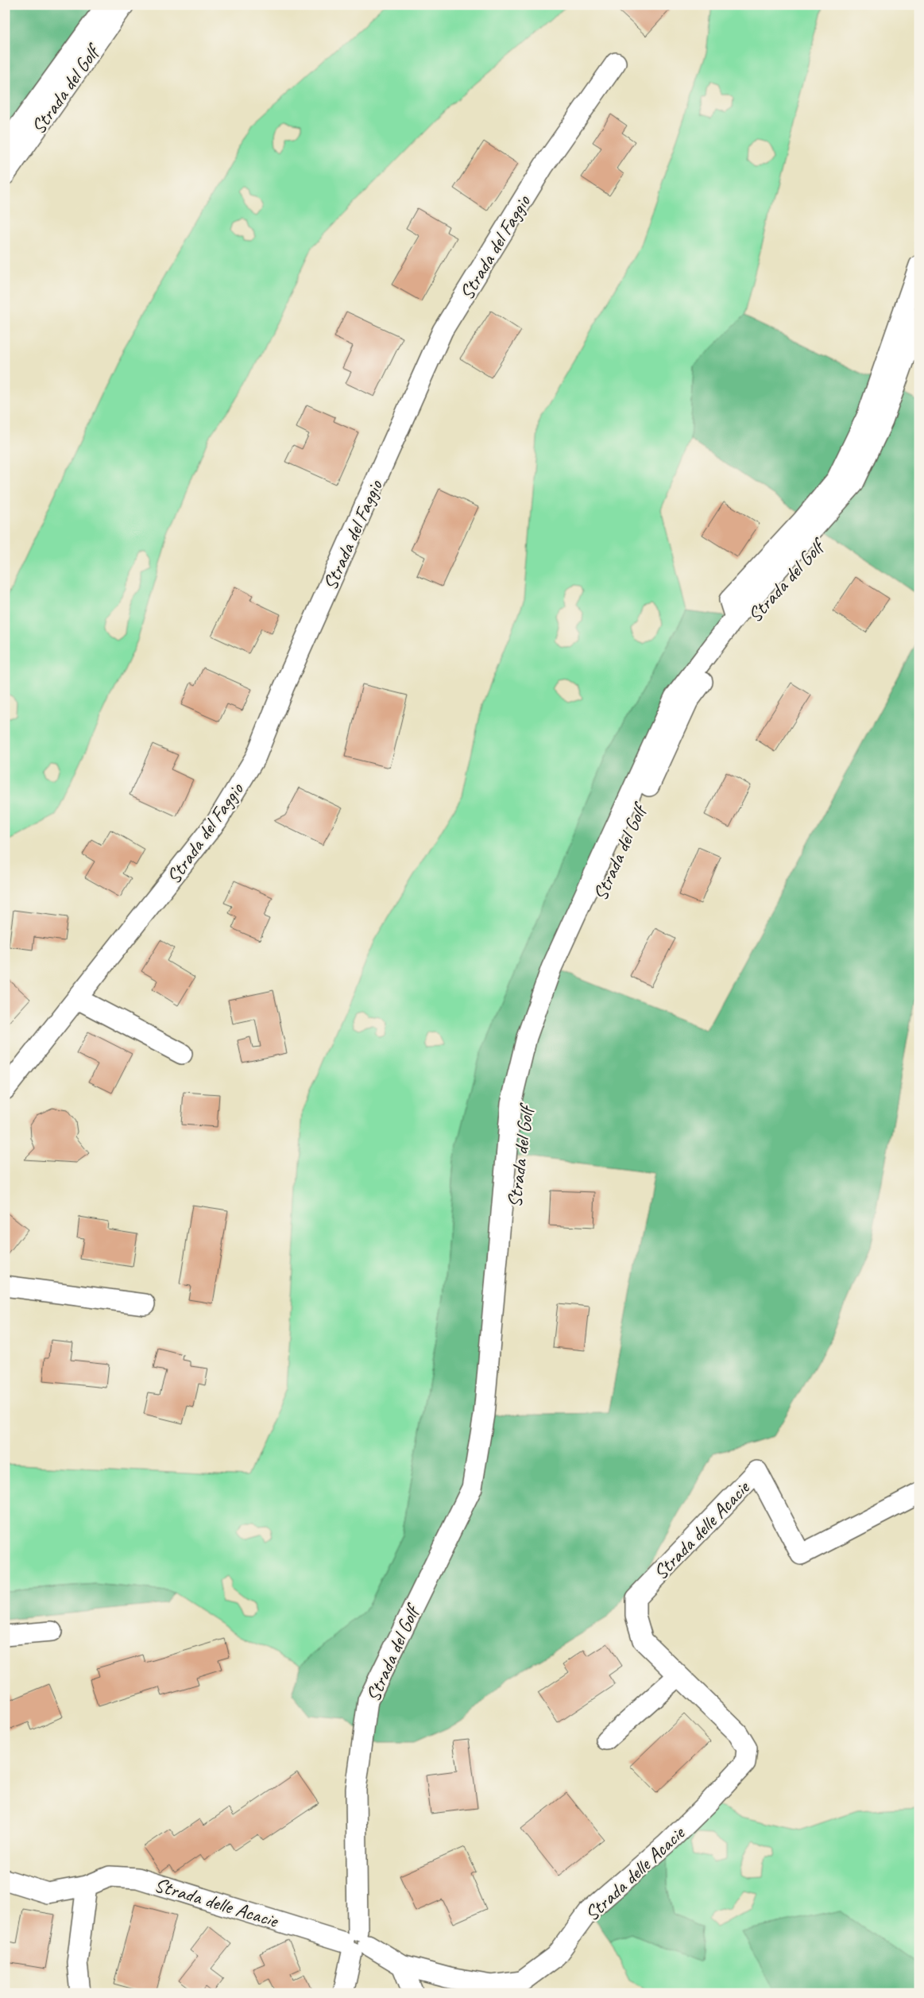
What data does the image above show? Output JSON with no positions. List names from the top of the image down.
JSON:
{
  "streets": {
    "street": ["Strada del Golf", "Strada del Faggio", "Strada delle Acacie"]
  },
  "crossings": [
    ["Strada del Golf", "Strada delle Acacie"]
  ]
}
